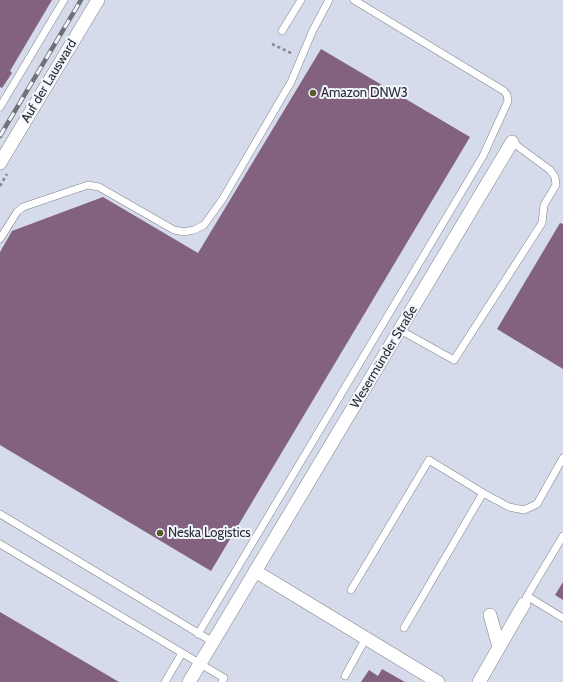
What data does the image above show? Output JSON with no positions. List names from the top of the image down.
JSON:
{
  "streets": {
    "street": ["Auf der Lausward", "Wesermünder Straße"]
  },
  "places": ["Amazon DNW3", "Neska Logistics"]
}
